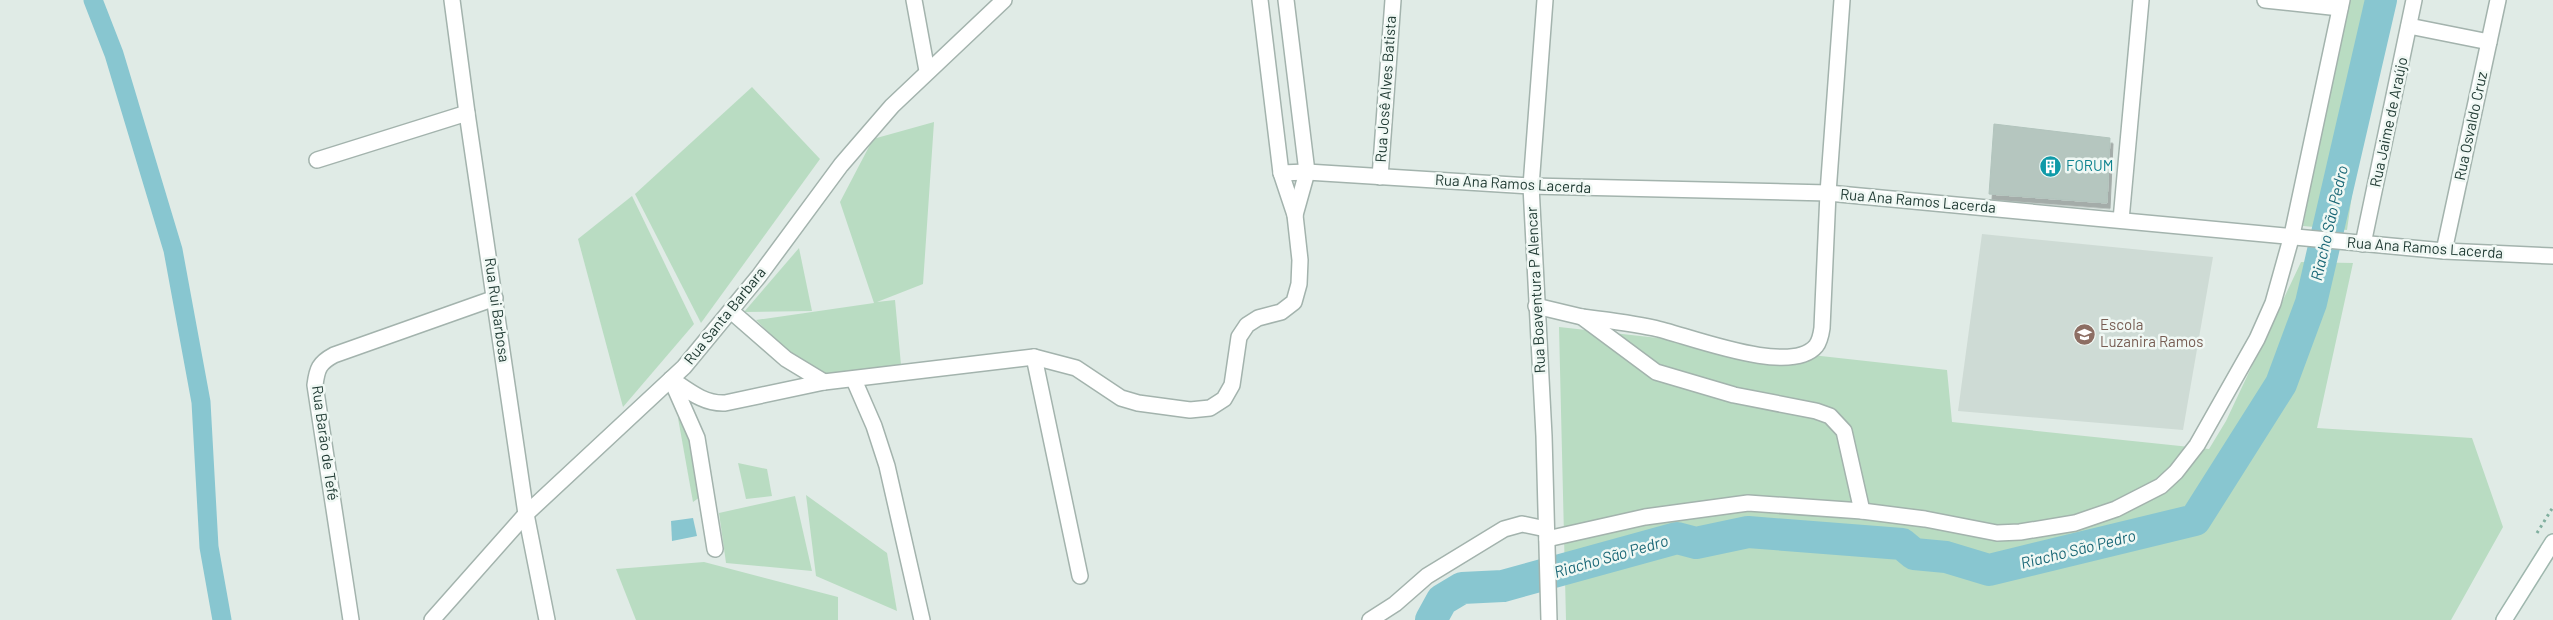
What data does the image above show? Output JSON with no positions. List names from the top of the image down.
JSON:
{
  "streets": {
    "street": [
      "Rua Josê Alves Batista",
      "Rua Jaime de Araújo",
      "Rua Osvaldo Cruz",
      "Rua Ana Ramos Lacerda",
      "Rua Boaventura P Alencar",
      "Rua Rui Barbosa",
      "Rua Santa Barbara",
      "Rua Barão de Tefé"
    ]
  },
  "crossings": [
    ["Rua Josê Alves Batista", "Rua Ana Ramos Lacerda"],
    ["Rua Jaime de Araújo", "Rua Ana Ramos Lacerda"],
    ["Rua Osvaldo Cruz", "Rua Ana Ramos Lacerda"],
    ["Rua Ana Ramos Lacerda", "Rua Boaventura P Alencar"],
    ["Rua Rui Barbosa", "Rua Santa Barbara"],
    ["Rua Rui Barbosa", "Rua Barão de Tefé"]
  ],
  "water": ["Riacho São Pedro"],
  "places": {
    "building": ["FORUM"],
    "school or university": ["Escola Luzanira Ramos"]
  }
}
